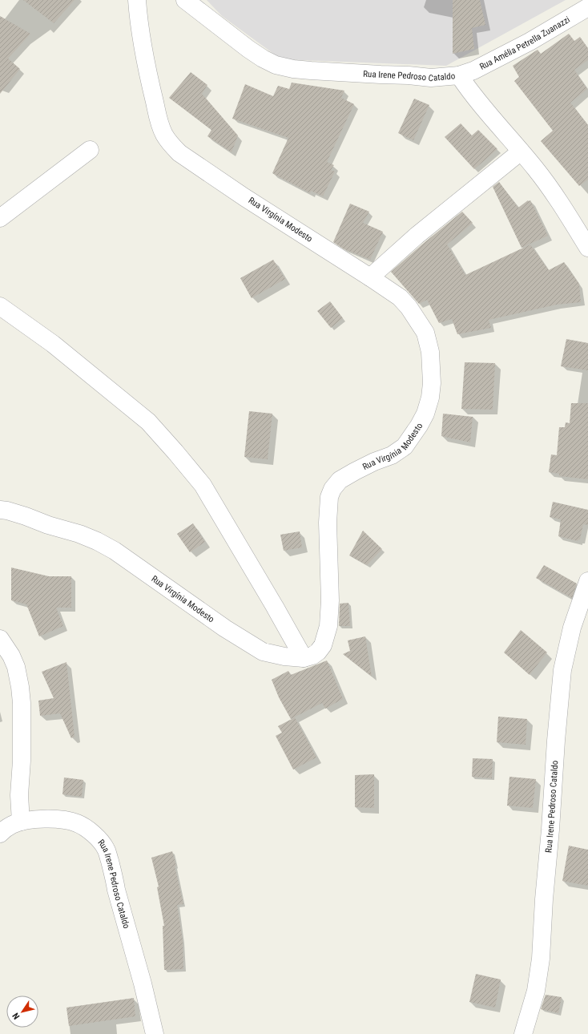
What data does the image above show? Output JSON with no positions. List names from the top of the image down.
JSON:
{
  "streets": {
    "street": ["Rua Amélia Petrella Zuanazzi", "Rua Irene Pedroso Cataldo", "Rua Virgínia Modesto"]
  },
  "crossings": [
    ["Rua Amélia Petrella Zuanazzi", "Rua Irene Pedroso Cataldo"]
  ],
  "north": "bottom left"
}
